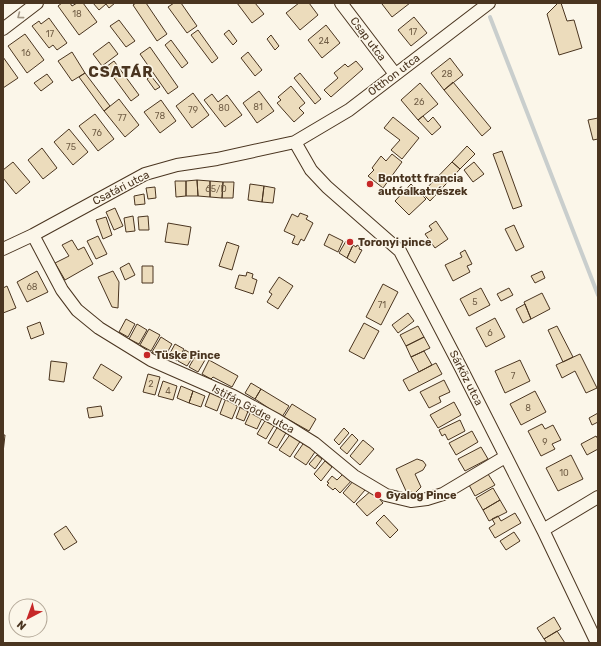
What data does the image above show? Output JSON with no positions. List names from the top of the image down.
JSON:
{
  "streets": {
    "street": [
      "Csap utca",
      "Otthon utca",
      "Csatári utca",
      "Sárköz utca",
      "Istifán Gödre utca"
    ]
  },
  "crossings": [
    ["Csap utca", "Otthon utca"],
    ["Otthon utca", "Csatári utca"],
    ["Otthon utca", "Sárköz utca"],
    ["Csatári utca", "Sárköz utca"],
    ["Csatári utca", "Istifán Gödre utca"],
    ["Sárköz utca", "Istifán Gödre utca"]
  ],
  "districts": ["CSATÁR"],
  "places": [
    "Bontott francia autóalkatrészek",
    "Toronyi pince",
    "Tüske Pince",
    "Gyalog Pince"
  ],
  "house_numbers": [
    "18",
    "17",
    "17",
    "24",
    "16",
    "28",
    "26",
    "81",
    "80",
    "79",
    "78",
    "77",
    "76",
    "75",
    "65/D",
    "68",
    "5",
    "71",
    "6",
    "7",
    "2",
    "4",
    "8",
    "9",
    "10"
  ],
  "north": "bottom left"
}
